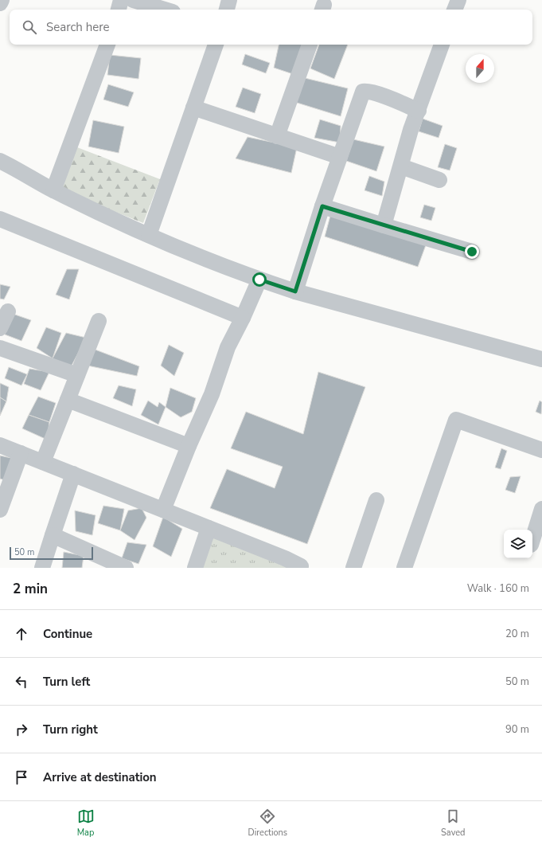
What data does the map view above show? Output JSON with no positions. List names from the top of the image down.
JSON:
{
  "scale_bar": "50 m",
  "north": "top",
  "page": {
    "search": "Search here",
    "scale": "50 m",
    "heading": ["2 min", "Walk · 160 m"],
    "list": [
      ["Continue", "20 m"],
      ["Turn left", "50 m"],
      ["Turn right", "90 m"],
      "Arrive at destination"
    ],
    "nav": ["Map", "Directions", "Saved"]
  }
}
